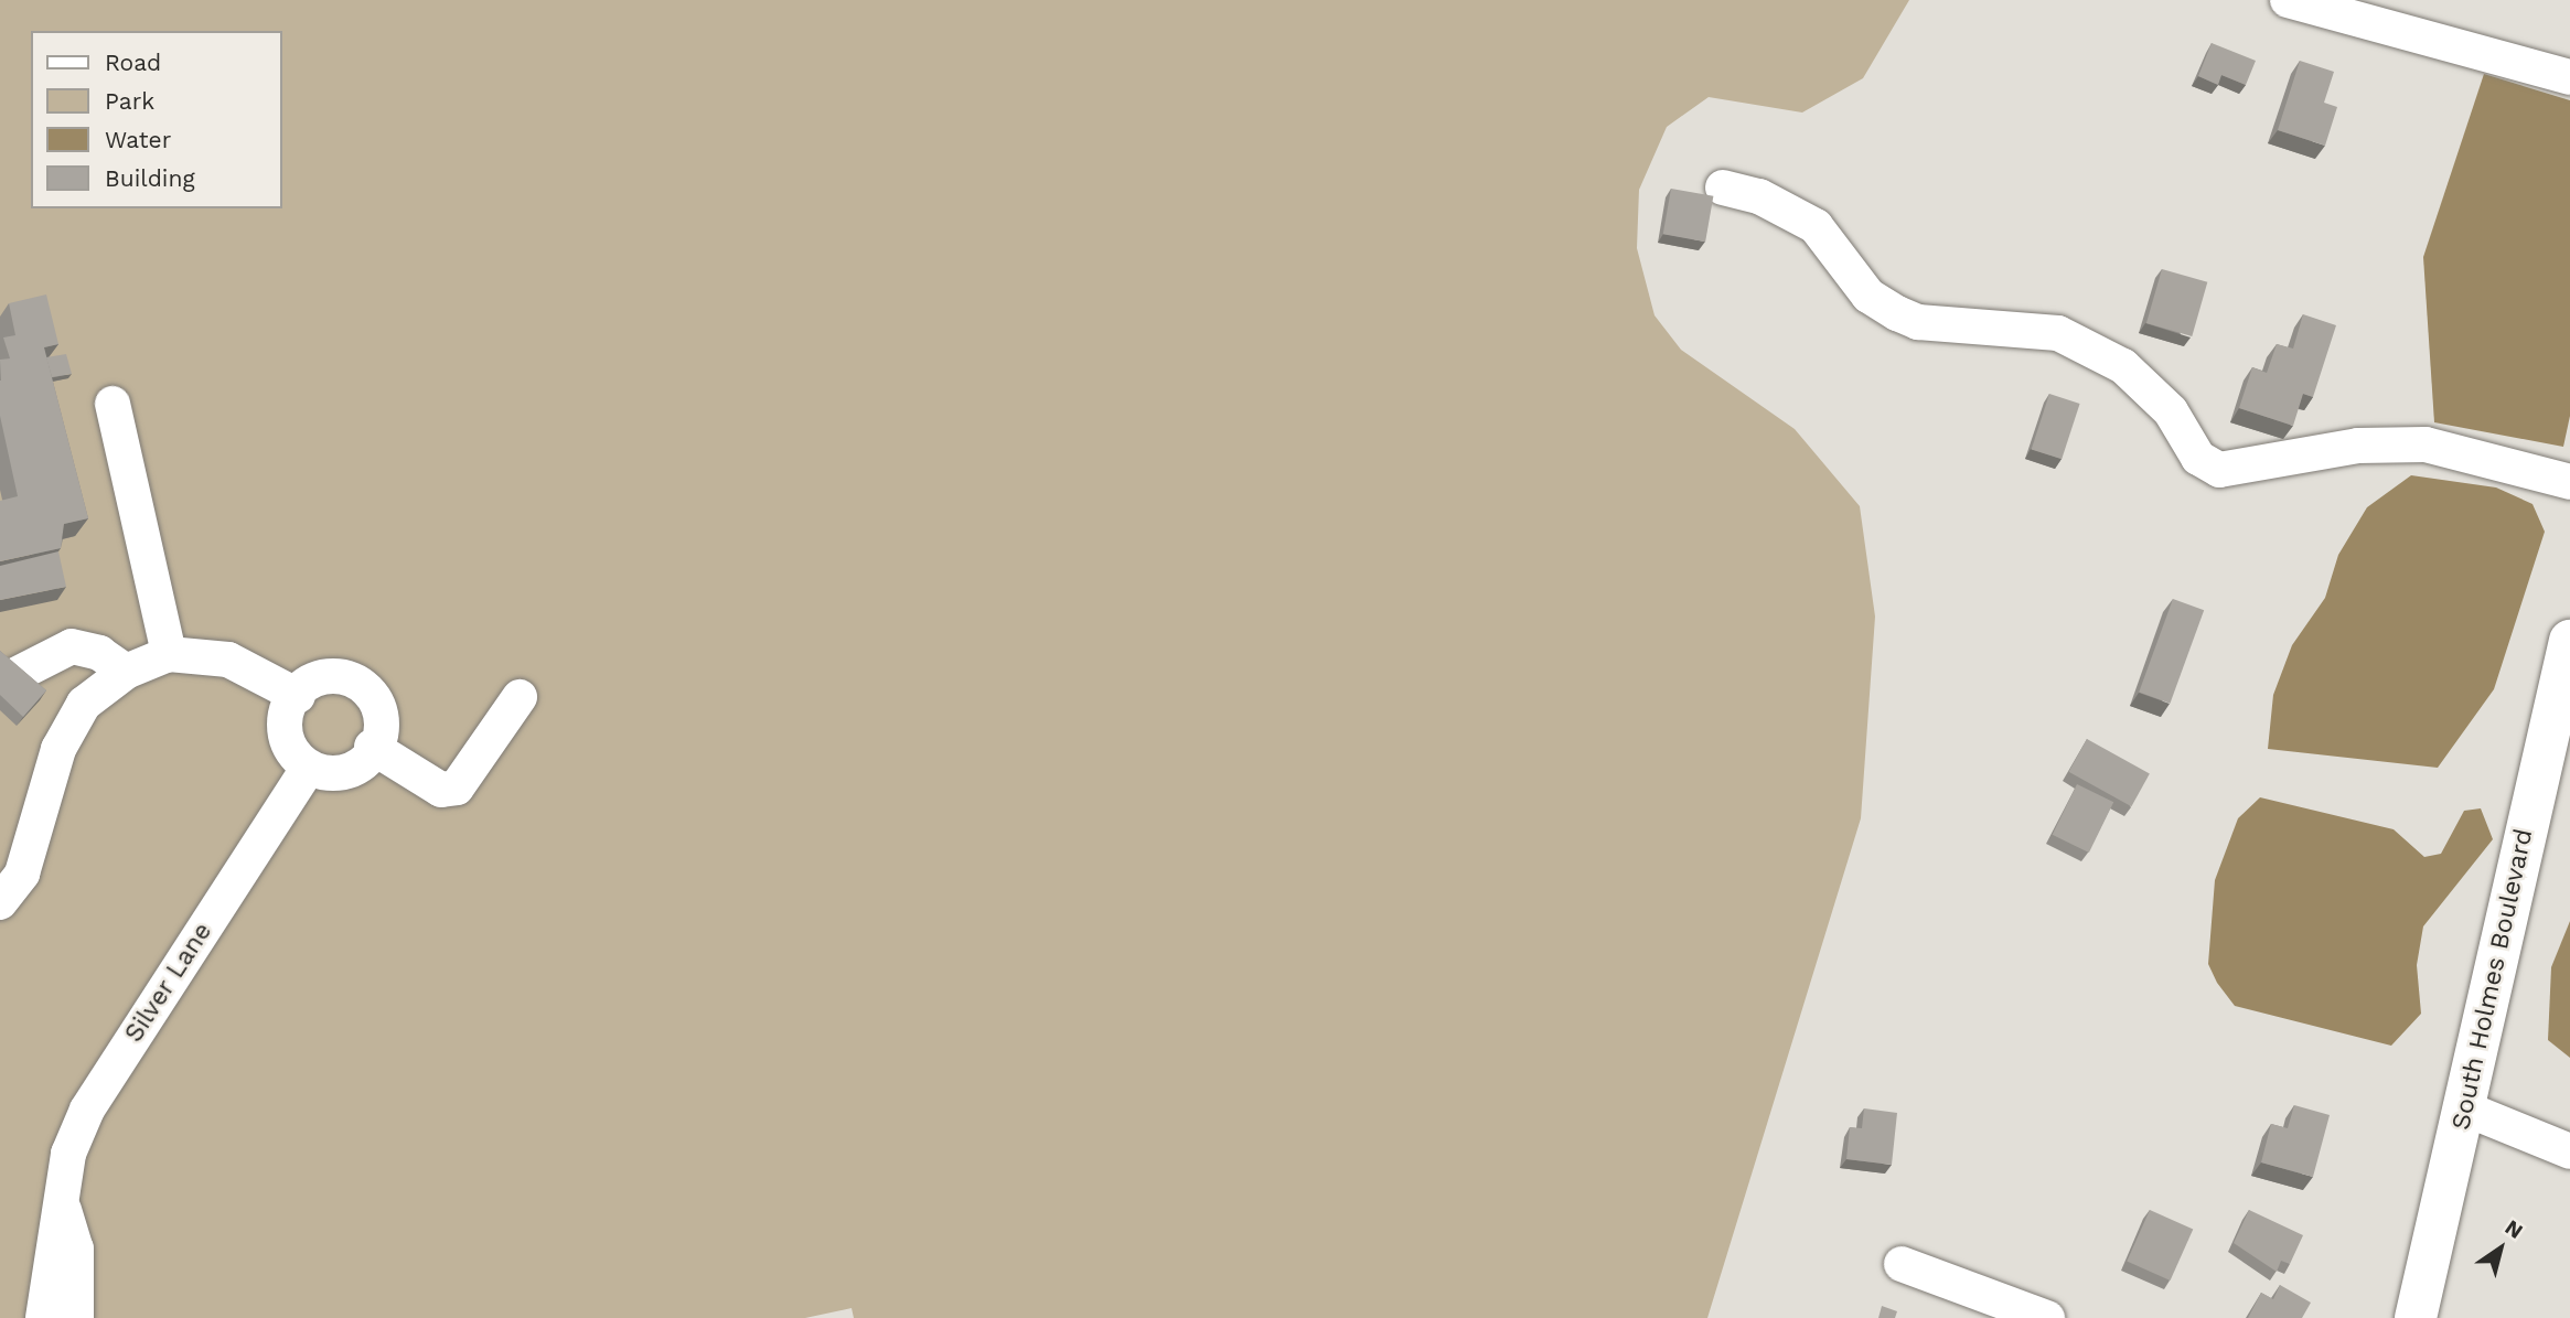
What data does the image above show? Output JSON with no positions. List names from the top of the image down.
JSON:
{
  "streets": {
    "main road": ["South Holmes Boulevard"],
    "street": ["Silver Lane"]
  },
  "legend": [
    "Road",
    "Park",
    "Water",
    "Building"
  ],
  "north": "top right"
}
